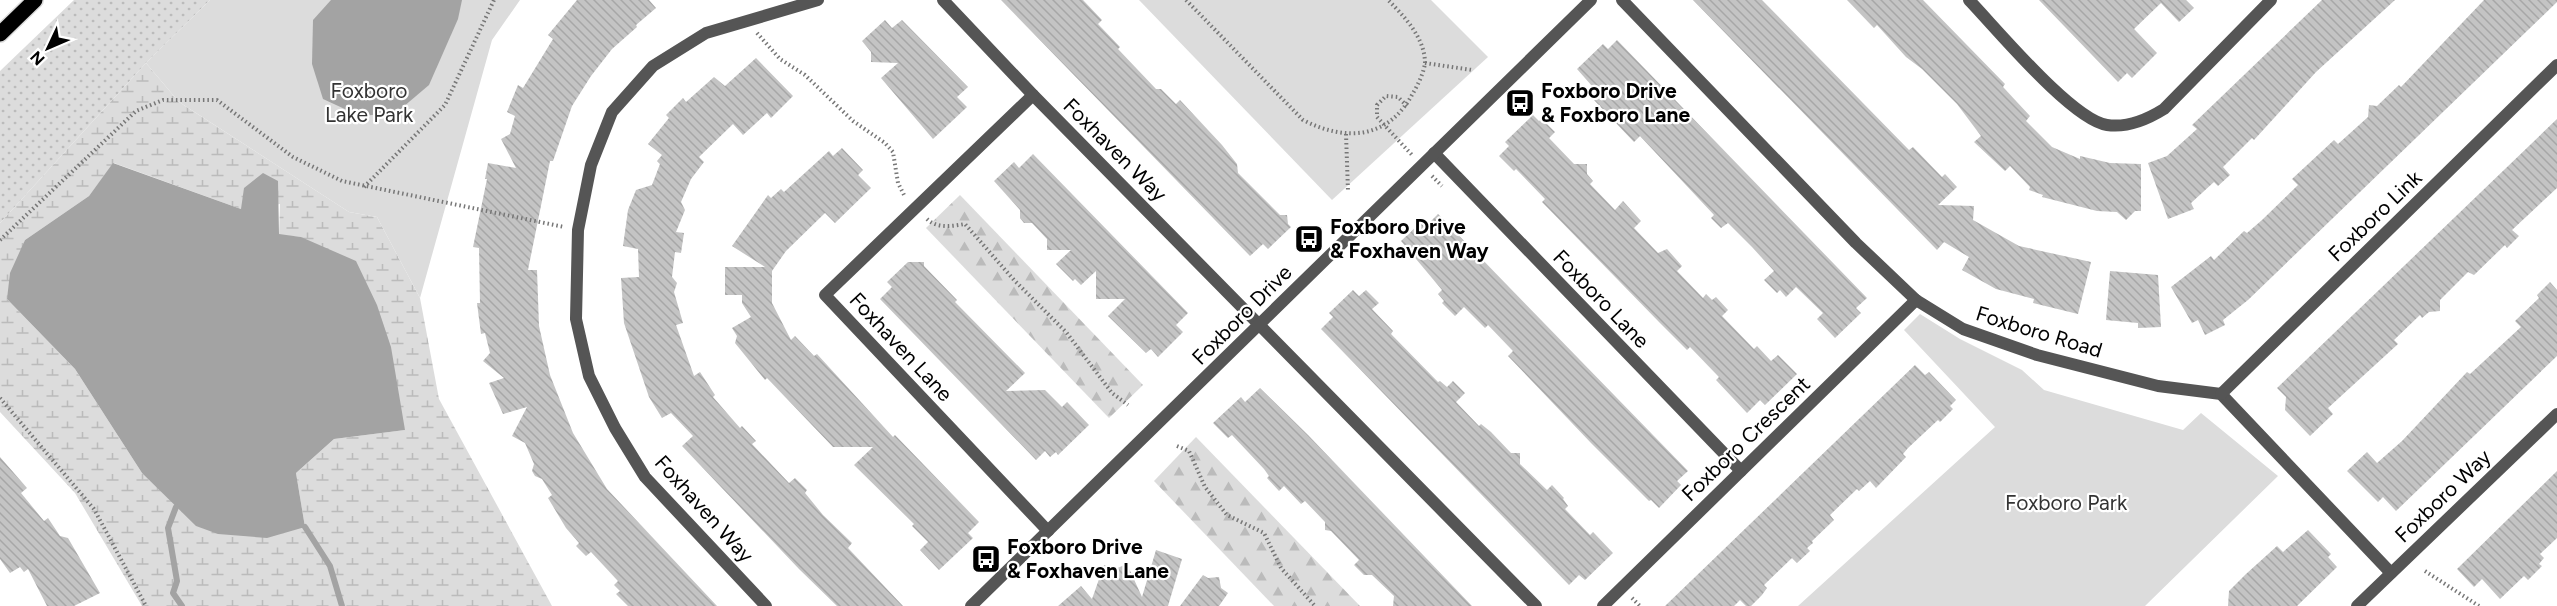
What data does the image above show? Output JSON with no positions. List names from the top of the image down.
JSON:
{
  "streets": {
    "street": [
      "Foxhaven Way",
      "Foxboro Link",
      "Foxboro Lane",
      "Foxboro Drive",
      "Foxboro Road",
      "Foxhaven Lane",
      "Foxboro Crescent",
      "Foxboro Way"
    ]
  },
  "crossings": [
    ["Foxhaven Way", "Foxboro Drive"],
    ["Foxhaven Way", "Foxhaven Lane"],
    ["Foxboro Link", "Foxboro Road"],
    ["Foxboro Lane", "Foxboro Drive"],
    ["Foxboro Lane", "Foxboro Crescent"],
    ["Foxboro Drive", "Foxhaven Lane"],
    ["Foxboro Road", "Foxboro Crescent"]
  ],
  "parks": ["Foxboro Lake Park", "Foxboro Park"],
  "places": {
    "bus stop": ["Foxboro Drive & Foxboro Lane", "Foxboro Drive & Foxhaven Way", "Foxboro Drive & Foxhaven Lane"]
  },
  "north": "bottom left"
}
